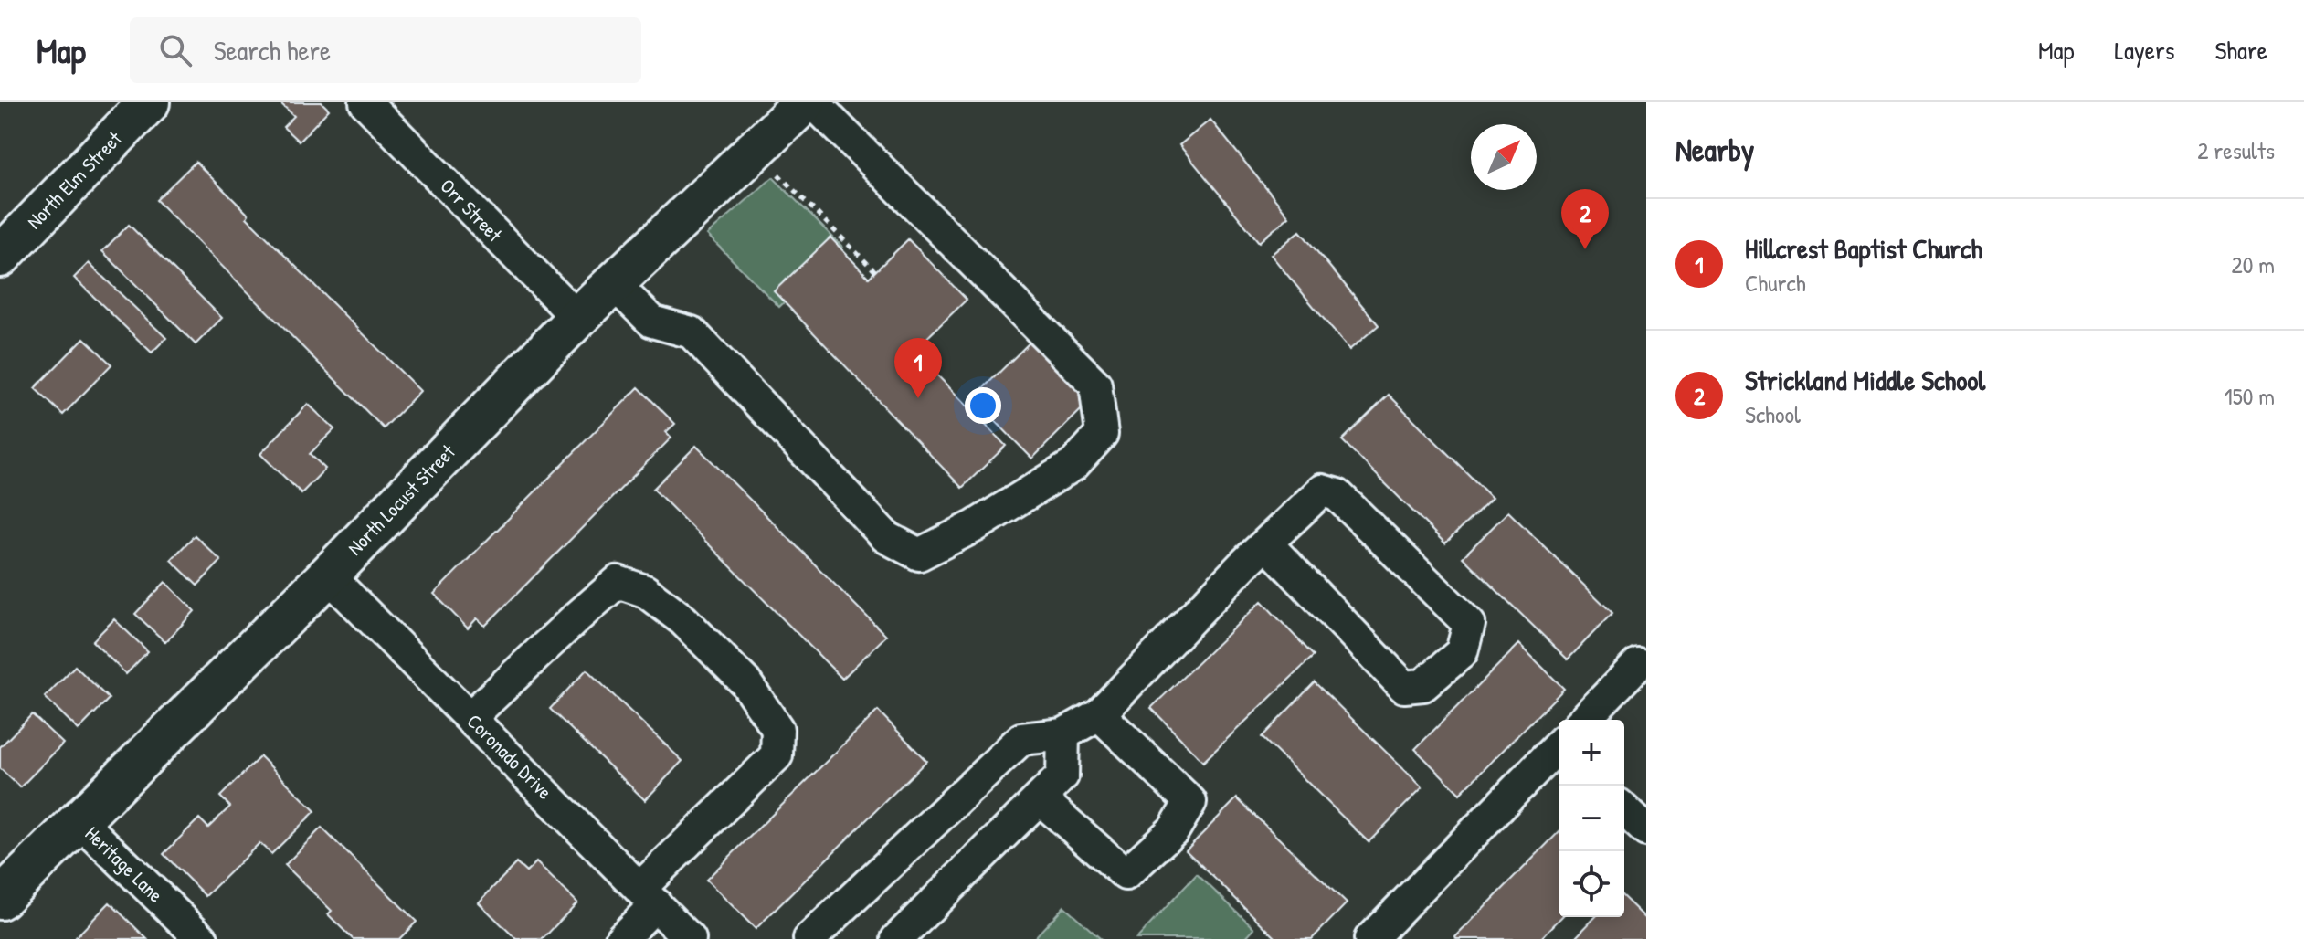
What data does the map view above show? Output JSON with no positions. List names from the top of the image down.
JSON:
{
  "streets": {
    "main road": ["North Elm Street", "North Locust Street"],
    "street": ["Orr Street", "Coronado Drive", "Heritage Lane"]
  },
  "crossings": [
    ["Orr Street", "North Locust Street"],
    ["North Locust Street", "Coronado Drive"],
    ["North Locust Street", "Heritage Lane"]
  ],
  "north": "top right",
  "page": {
    "header": "Map",
    "search": "Search here",
    "nav": ["Map", "Layers", "Share"],
    "heading": ["Nearby", "2 results"],
    "pins": ["2", "1"],
    "list": [
      {
        "mark": "1",
        "name": "Hillcrest Baptist Church",
        "note": "Church",
        "value": "20 m"
      },
      {
        "mark": "2",
        "name": "Strickland Middle School",
        "note": "School",
        "value": "150 m"
      }
    ],
    "map_buttons": ["+", "−"]
  }
}
